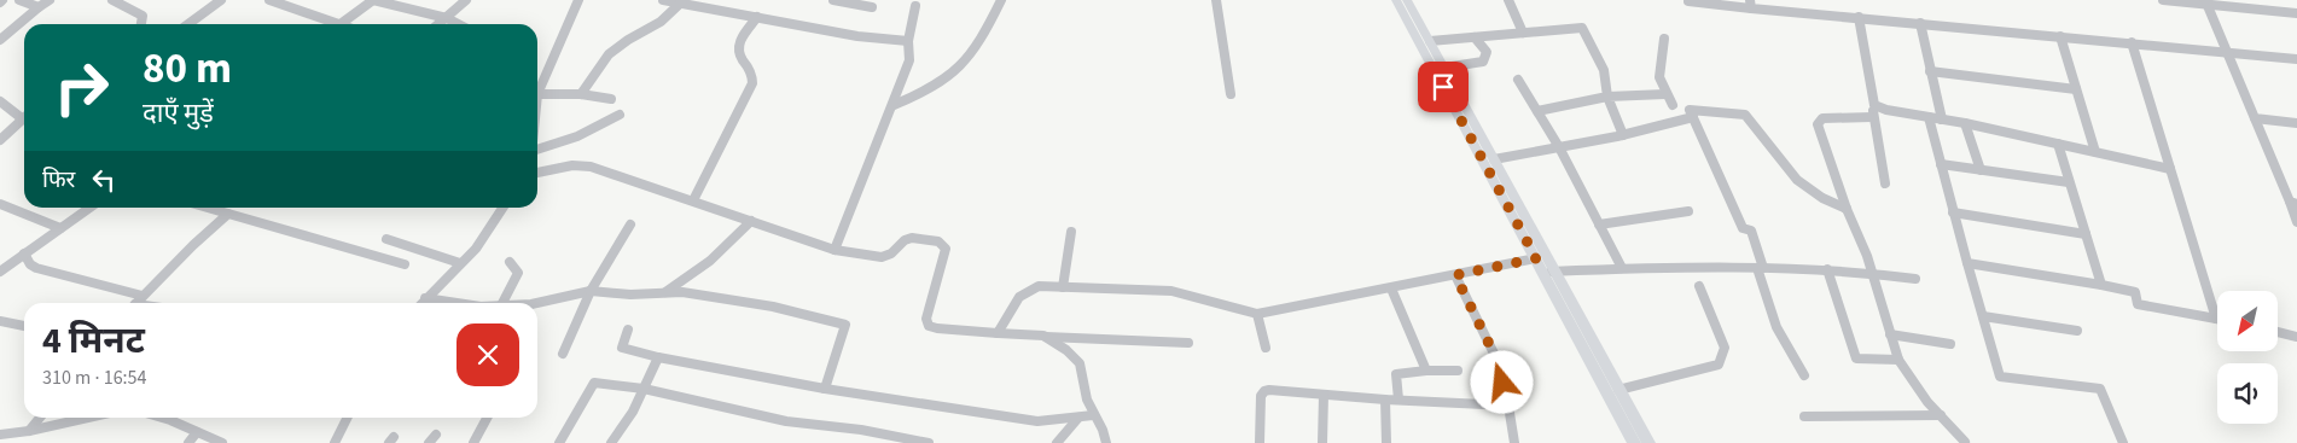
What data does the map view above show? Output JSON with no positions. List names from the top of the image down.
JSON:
{
  "north": "bottom left",
  "page": {
    "turn": ["80 m", "दाएँ मुड़ें"],
    "then": "फिर",
    "heading": ["4 मिनट", "310 m · 16:54"]
  }
}
